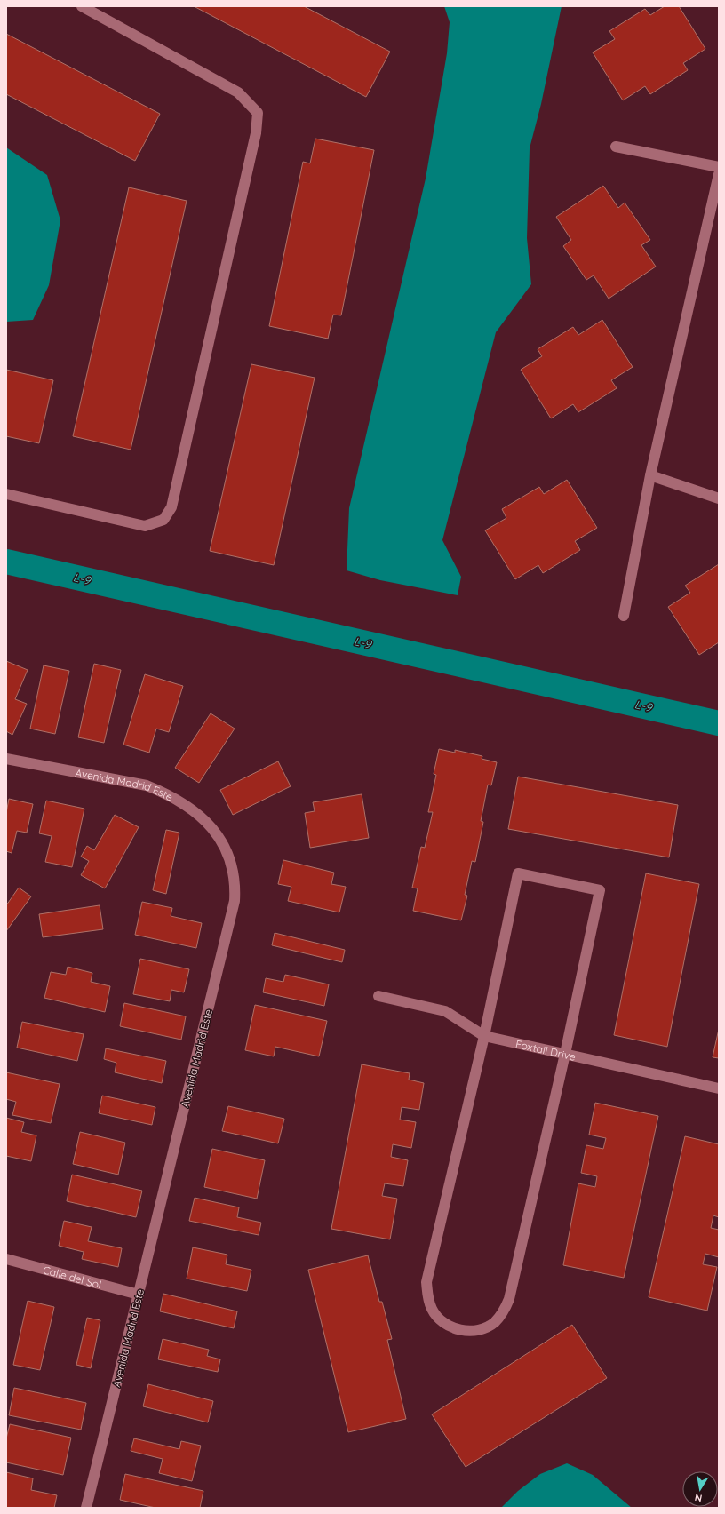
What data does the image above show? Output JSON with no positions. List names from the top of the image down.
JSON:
{
  "streets": {
    "street": ["Avenida Madrid Este", "Foxtail Drive", "Calle del Sol"]
  },
  "crossings": [
    ["Avenida Madrid Este", "Calle del Sol"]
  ],
  "water": ["L-9"],
  "north": "bottom"
}
